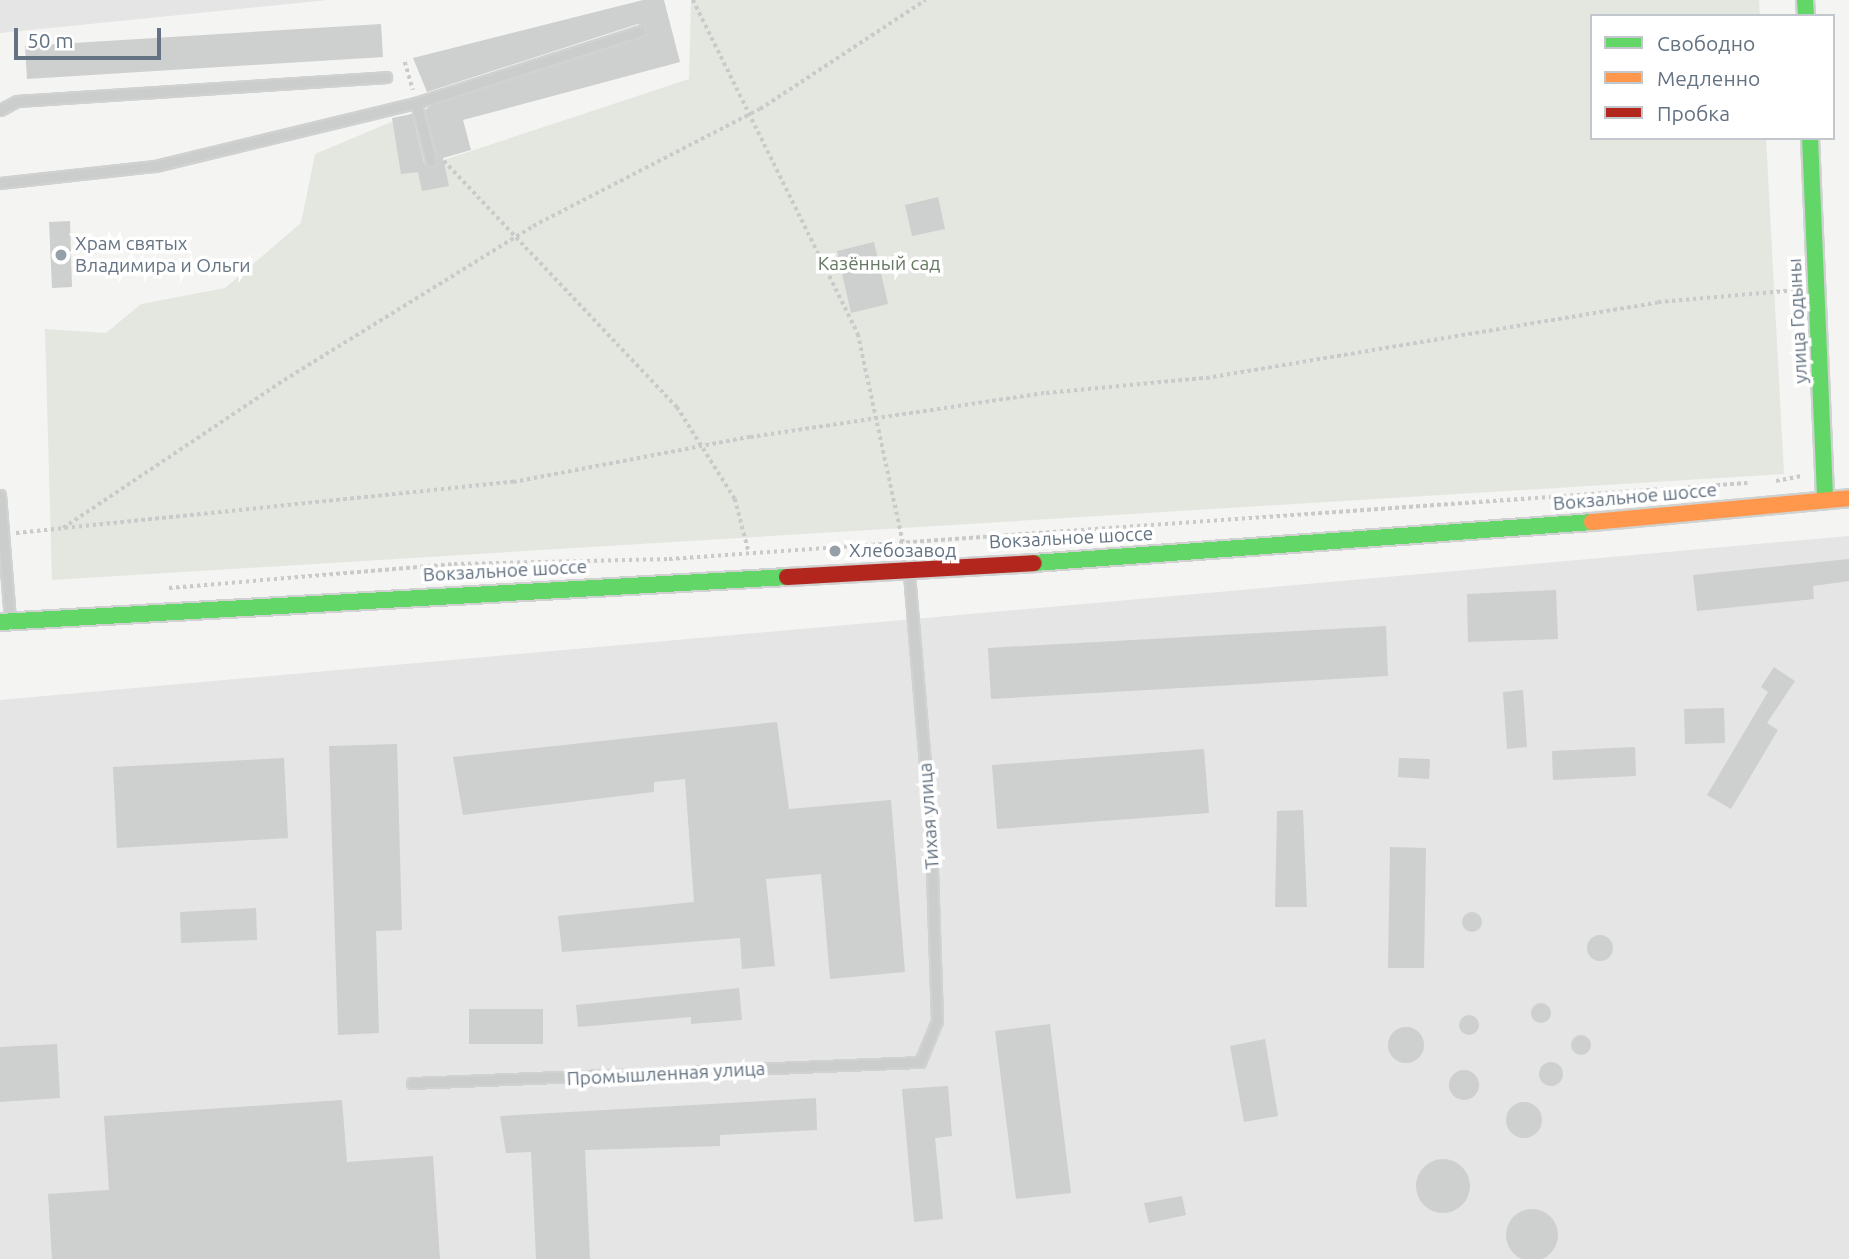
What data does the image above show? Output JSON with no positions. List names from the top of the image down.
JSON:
{
  "streets": {
    "main road": ["улица Годыны", "Вокзальное шоссе"],
    "lane": ["Тихая улица", "Промышленная улица"]
  },
  "crossings": [
    ["улица Годыны", "Вокзальное шоссе"],
    ["Вокзальное шоссе", "Тихая улица"],
    ["Тихая улица", "Промышленная улица"]
  ],
  "parks": ["Казённый сад"],
  "places": ["Храм святых Владимира и Ольги", "Хлебозавод"],
  "legend": ["Свободно", "Медленно", "Пробка"],
  "scale_bar": "50 m"
}
